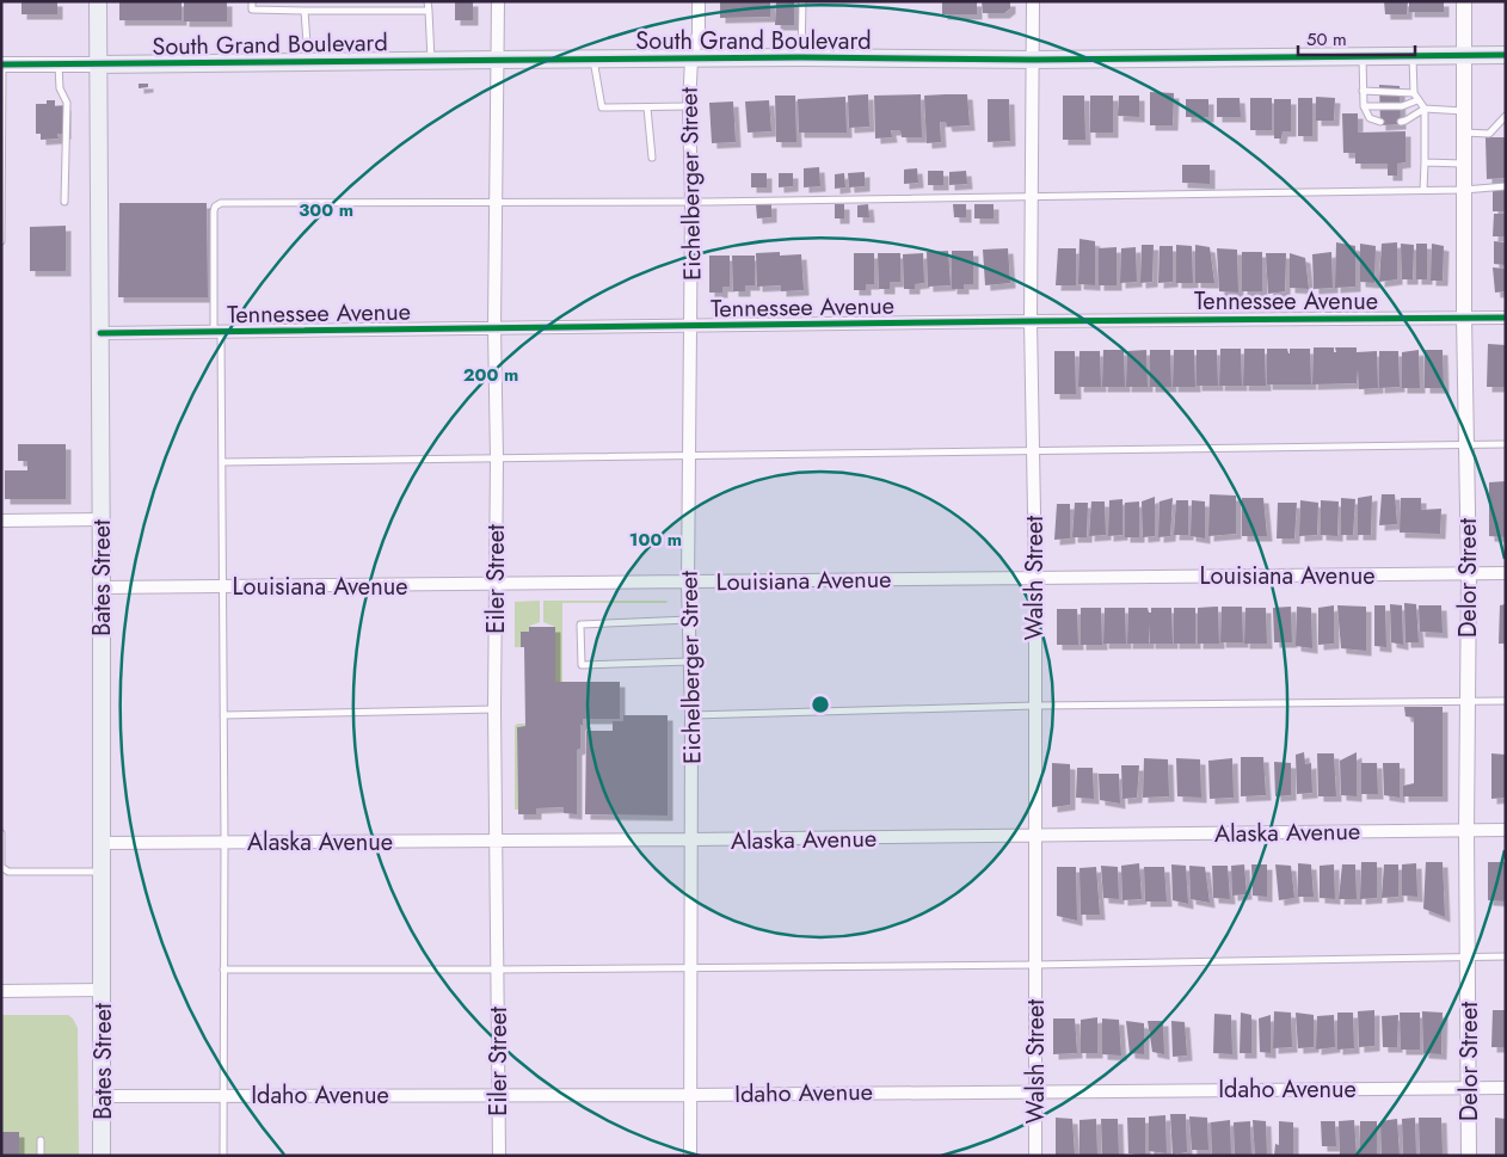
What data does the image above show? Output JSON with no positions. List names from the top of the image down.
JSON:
{
  "streets": {
    "main road": ["South Grand Boulevard", "Bates Street"],
    "street": [
      "Eichelberger Street",
      "Tennessee Avenue",
      "Louisiana Avenue",
      "Walsh Street",
      "Delor Street",
      "Eiler Street",
      "Alaska Avenue",
      "Idaho Avenue"
    ]
  },
  "crossings": [
    ["South Grand Boulevard", "Eichelberger Street"],
    ["South Grand Boulevard", "Bates Street"],
    ["South Grand Boulevard", "Walsh Street"],
    ["South Grand Boulevard", "Delor Street"],
    ["South Grand Boulevard", "Eiler Street"],
    ["Eichelberger Street", "Tennessee Avenue"],
    ["Eichelberger Street", "Louisiana Avenue"],
    ["Eichelberger Street", "Alaska Avenue"],
    ["Eichelberger Street", "Idaho Avenue"],
    ["Tennessee Avenue", "Bates Street"],
    ["Tennessee Avenue", "Walsh Street"],
    ["Tennessee Avenue", "Delor Street"],
    ["Tennessee Avenue", "Eiler Street"],
    ["Louisiana Avenue", "Bates Street"],
    ["Louisiana Avenue", "Walsh Street"],
    ["Louisiana Avenue", "Delor Street"],
    ["Louisiana Avenue", "Eiler Street"],
    ["Bates Street", "Alaska Avenue"],
    ["Bates Street", "Idaho Avenue"],
    ["Walsh Street", "Alaska Avenue"],
    ["Walsh Street", "Idaho Avenue"],
    ["Delor Street", "Alaska Avenue"],
    ["Delor Street", "Idaho Avenue"],
    ["Eiler Street", "Alaska Avenue"],
    ["Eiler Street", "Idaho Avenue"]
  ],
  "scale_bar": "50 m",
  "rings": ["300 m", "200 m", "100 m"]
}
